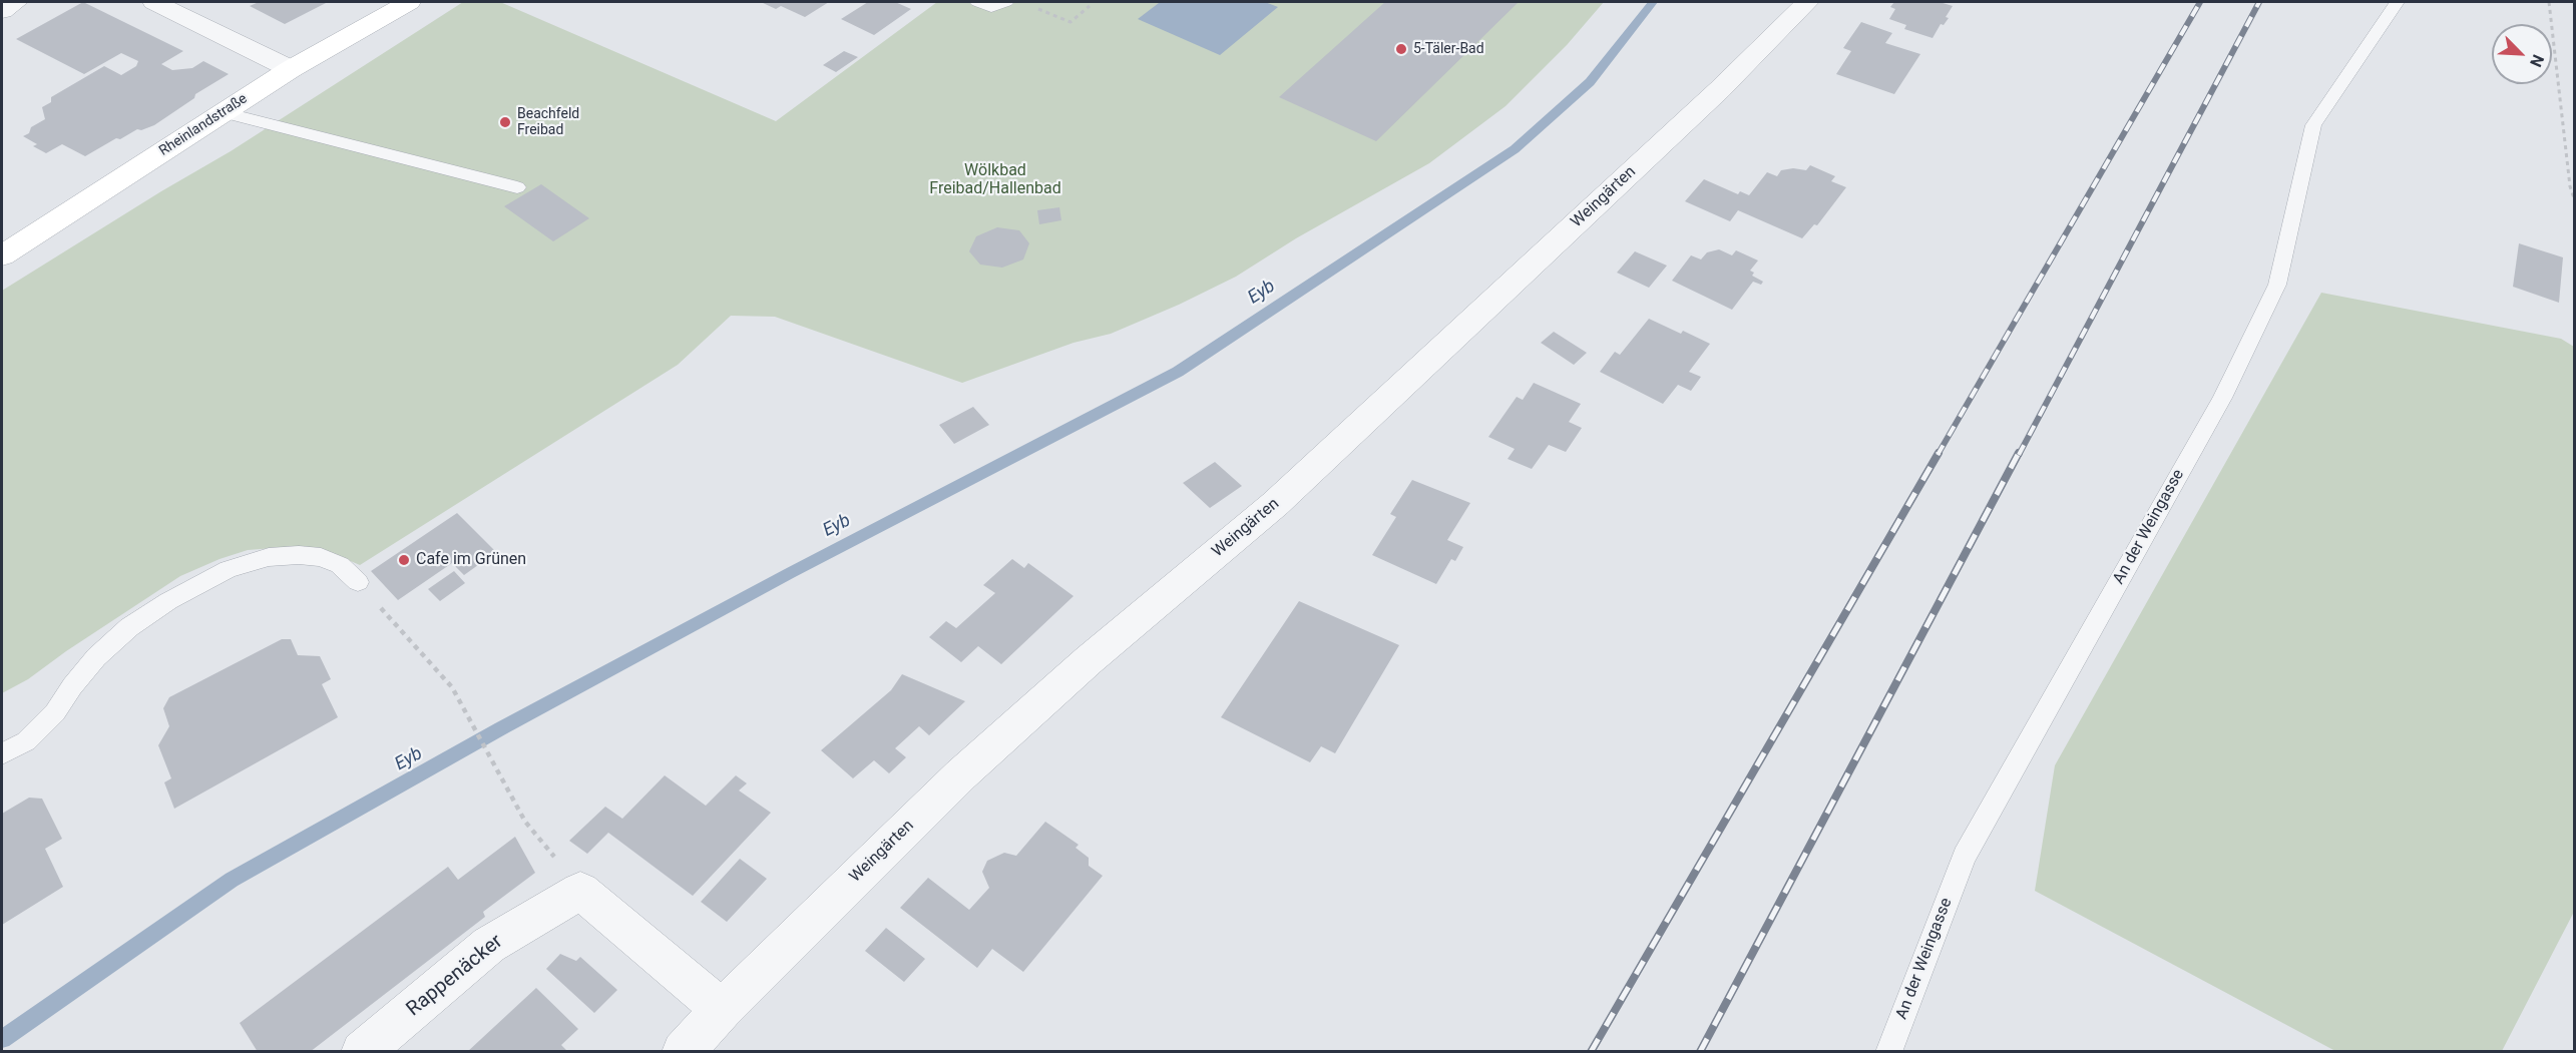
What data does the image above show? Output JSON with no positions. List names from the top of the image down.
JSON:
{
  "streets": {
    "main road": ["Rheinlandstraße"],
    "street": ["Weingärten", "Rappenäcker"],
    "lane": ["An der Weingasse"]
  },
  "crossings": [
    ["Weingärten", "Rappenäcker"]
  ],
  "water": ["Eyb"],
  "parks": ["Wölkbad Freibad/Hallenbad"],
  "places": ["5-Täler-Bad", "Beachfeld Freibad", "Cafe im Grünen"],
  "north": "bottom right"
}
